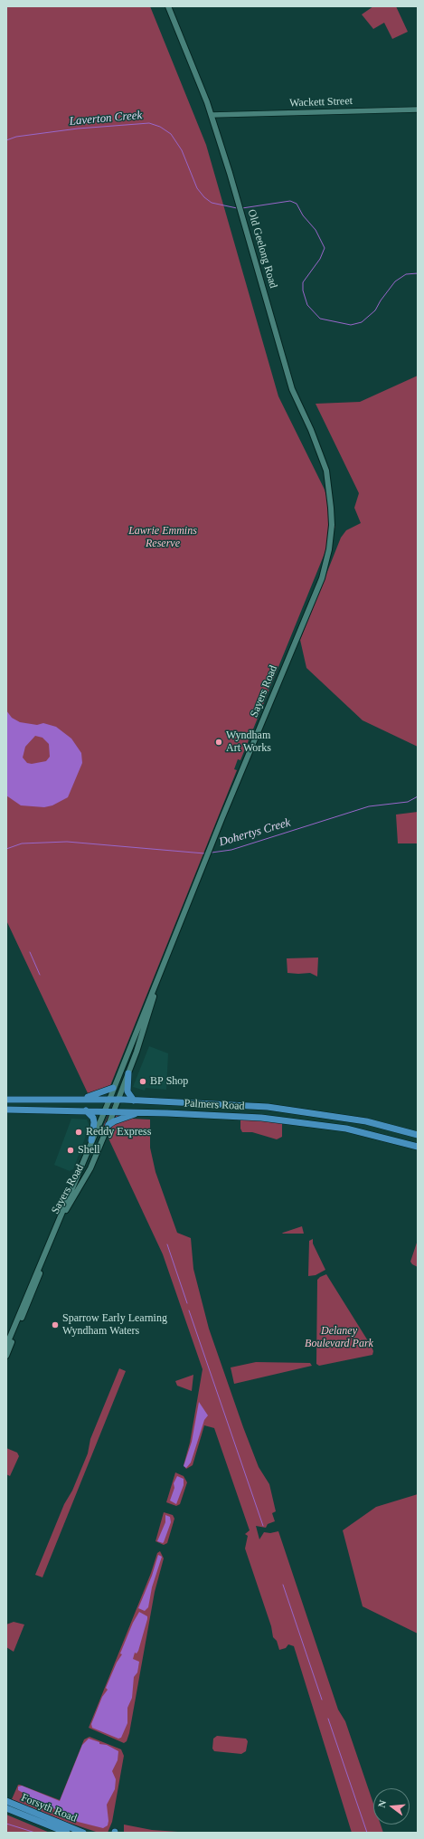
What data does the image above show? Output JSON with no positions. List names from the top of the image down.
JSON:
{
  "streets": {
    "highway": ["Palmers Road", "Forsyth Road"],
    "main road": ["Old Geelong Road", "Sayers Road"],
    "street": ["Wackett Street"]
  },
  "crossings": [
    ["Wackett Street", "Old Geelong Road"],
    ["Old Geelong Road", "Sayers Road"],
    ["Sayers Road", "Palmers Road"]
  ],
  "water": ["Laverton Creek", "Dohertys Creek"],
  "parks": ["Lawrie Emmins Reserve", "Delaney Boulevard Park"],
  "places": [
    "Wyndham Art Works",
    "BP Shop",
    "Reddy Express",
    "Shell",
    "Sparrow Early Learning Wyndham Waters"
  ],
  "north": "left"
}
